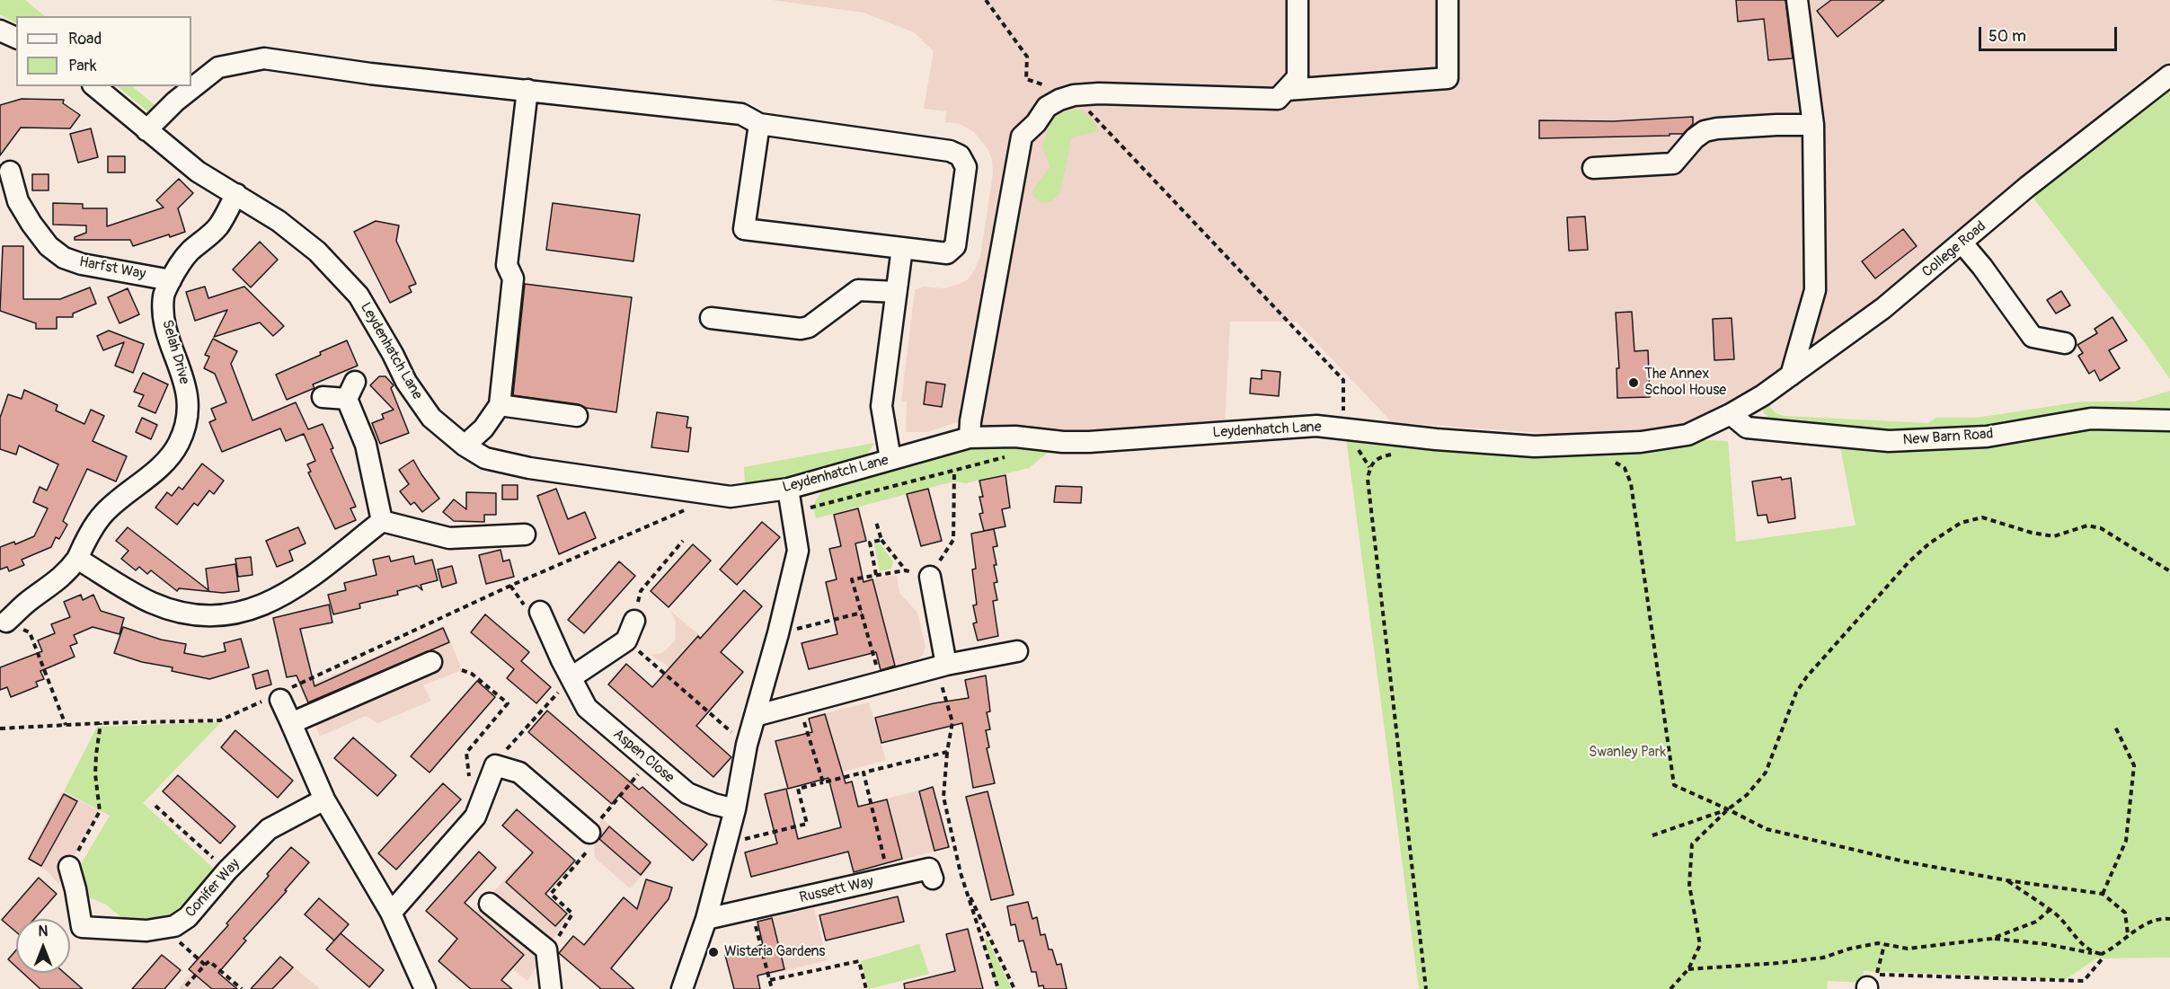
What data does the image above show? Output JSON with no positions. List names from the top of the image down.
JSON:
{
  "streets": {
    "street": [
      "College Road",
      "Harfst Way",
      "Leydenhatch Lane",
      "Selah Drive",
      "New Barn Road",
      "Aspen Close",
      "Conifer Way",
      "Russett Way"
    ]
  },
  "crossings": [
    ["College Road", "Leydenhatch Lane"],
    ["College Road", "New Barn Road"],
    ["Harfst Way", "Selah Drive"],
    ["Leydenhatch Lane", "Selah Drive"],
    ["Leydenhatch Lane", "New Barn Road"]
  ],
  "parks": ["Swanley Park"],
  "places": ["The Annex School House", "Wisteria Gardens"],
  "legend": ["Road", "Park"],
  "scale_bar": "50 m",
  "north": "top"
}
